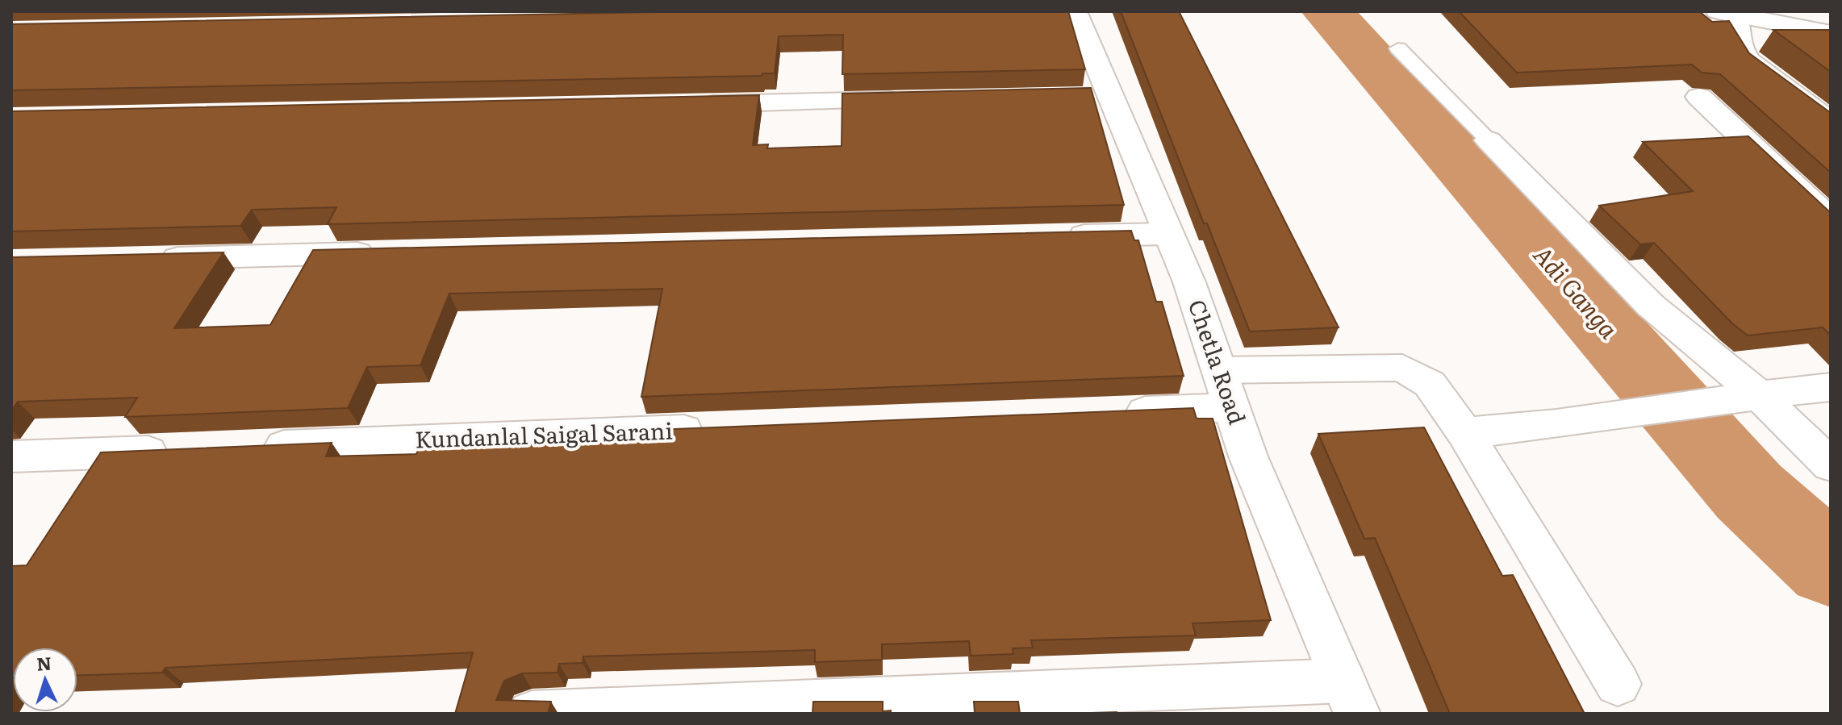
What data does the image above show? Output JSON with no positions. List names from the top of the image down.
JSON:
{
  "streets": {
    "street": ["Chetla Road", "Kundanlal Saigal Sarani"]
  },
  "water": ["Adi Ganga"],
  "north": "top"
}
